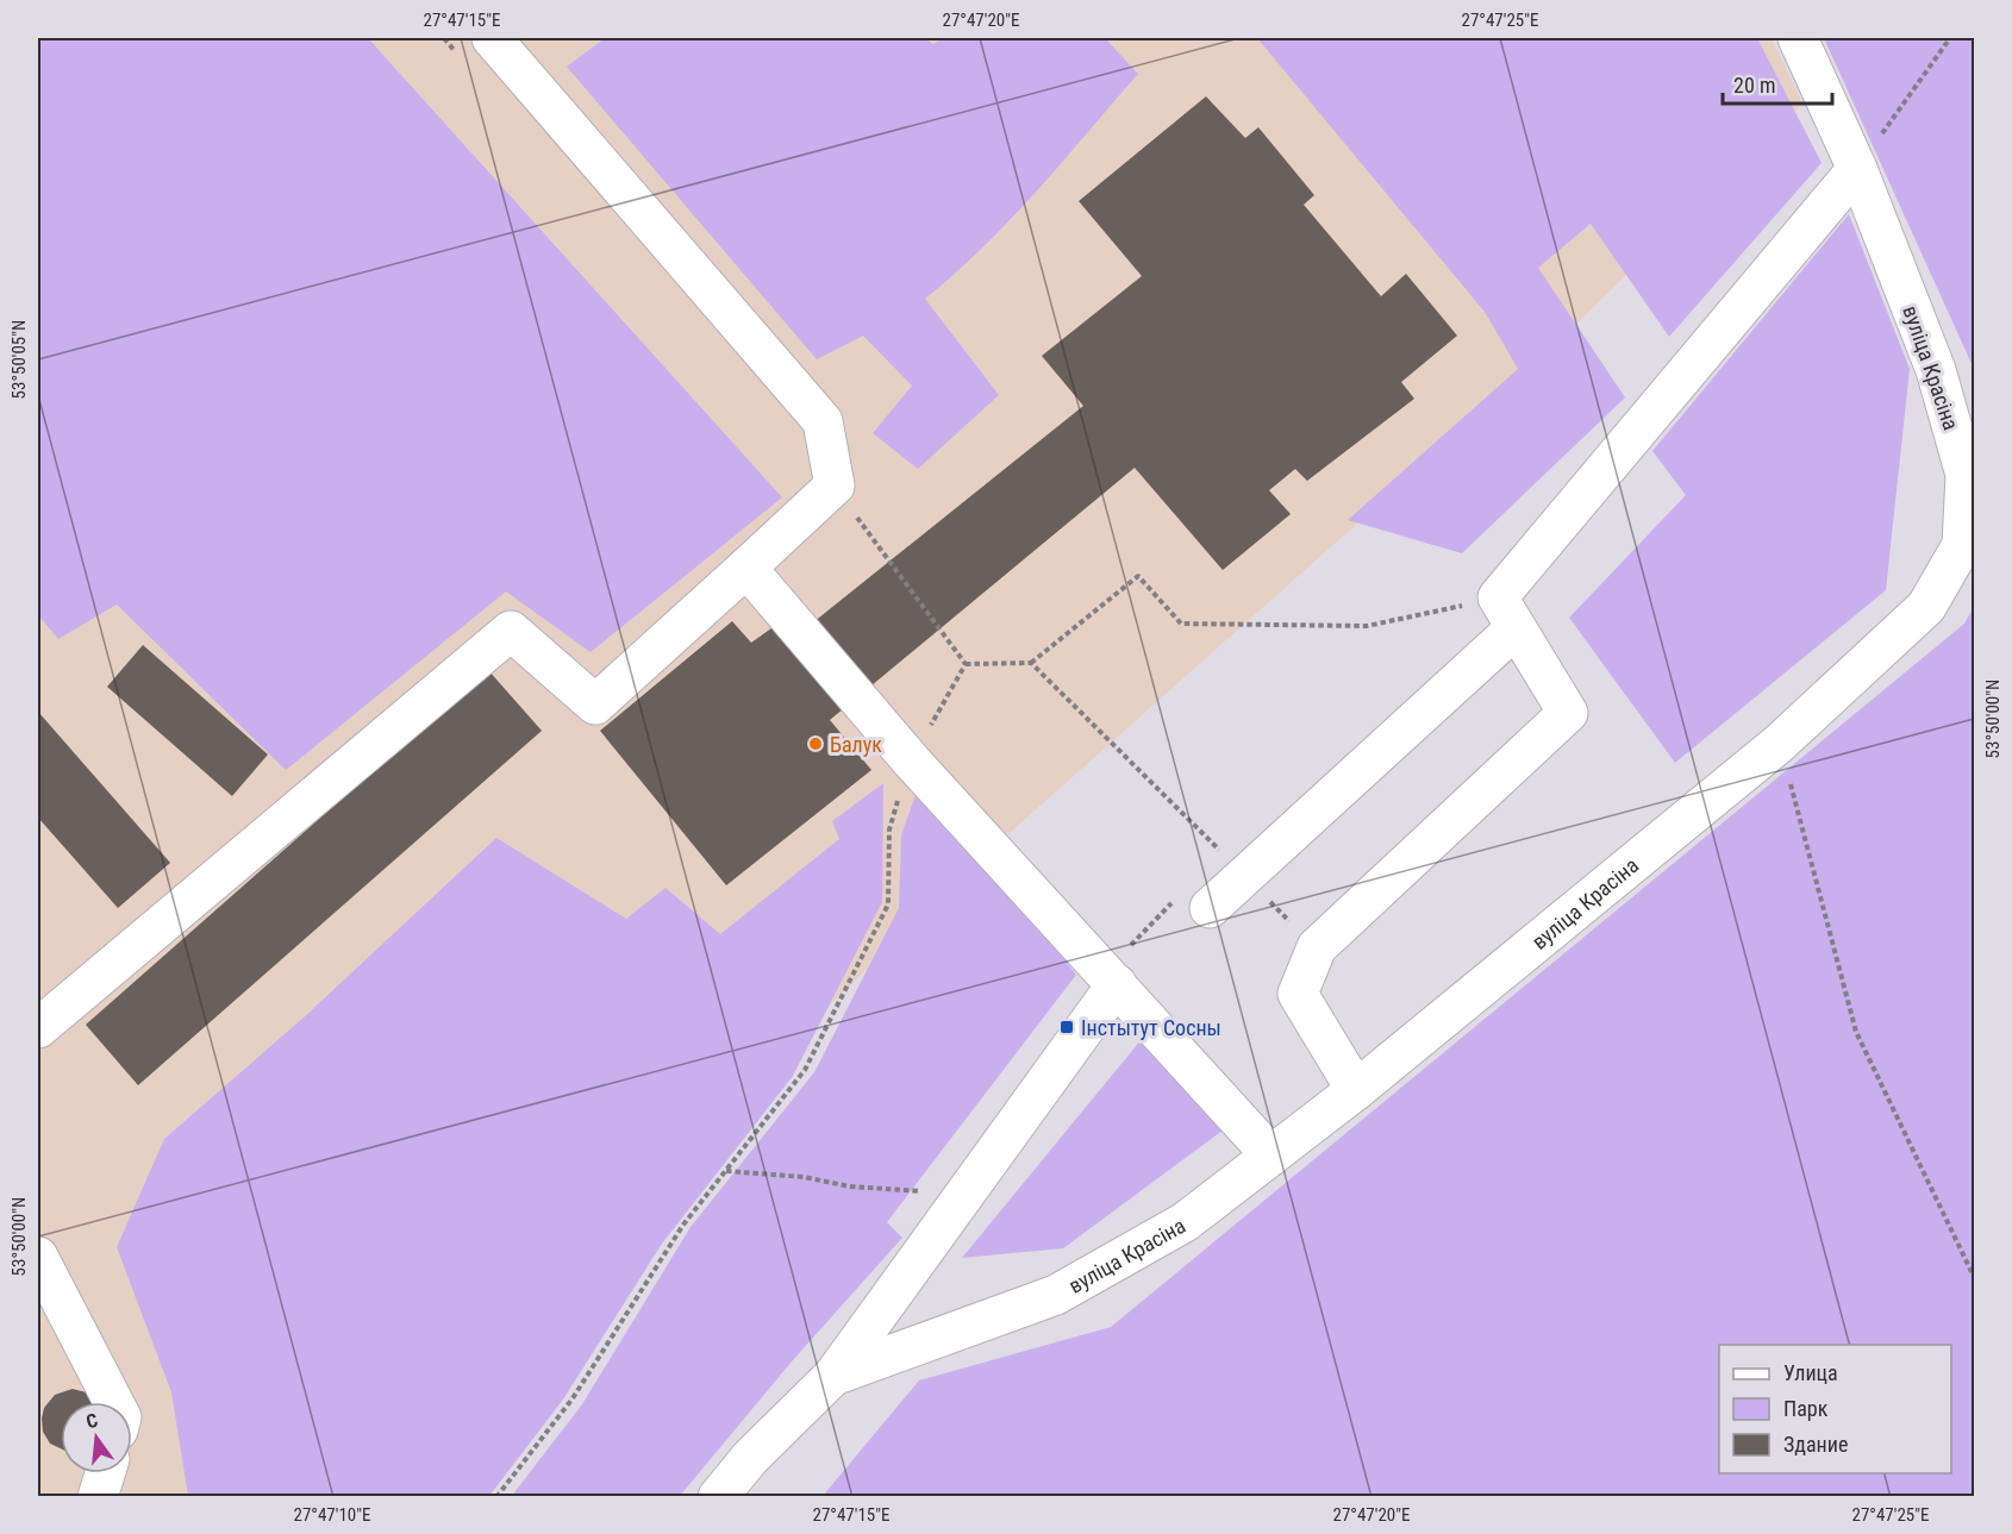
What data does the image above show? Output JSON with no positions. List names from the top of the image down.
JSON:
{
  "streets": {
    "street": ["вуліца Красіна"]
  },
  "places": {
    "other": ["Балук"],
    "transit": ["Інстытут Сосны"]
  },
  "legend": ["Улица", "Парк", "Здание"],
  "scale_bar": "20 m",
  "north": "top",
  "coordinates": [
    "27°47'15\"E",
    "27°47'20\"E",
    "27°47'25\"E",
    "53°50'05\"N",
    "53°50'00\"N",
    "27°47'10\"E"
  ]
}
